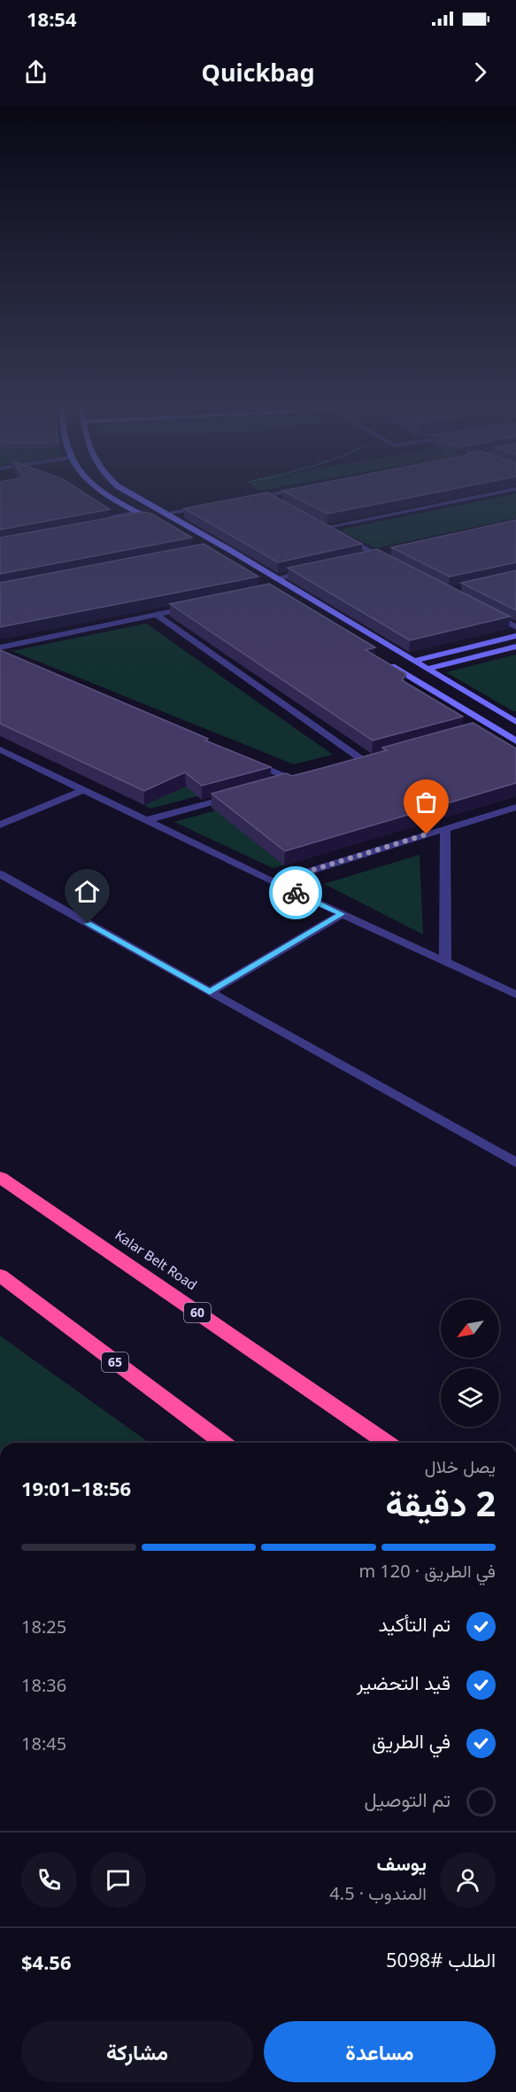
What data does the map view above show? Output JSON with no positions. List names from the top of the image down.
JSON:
{
  "streets": {
    "highway": ["Kalar Belt Road", "60", "65"]
  },
  "north": "bottom left",
  "page": {
    "status": "18:54",
    "header": "Quickbag",
    "heading": ["2 دقيقة", "يصل خلال", "18:56–19:01"],
    "panel": [
      "يوسف",
      "المندوب · 4.5",
      "الطلب #5098",
      "$4.56"
    ],
    "bar": "في الطريق · 120 m",
    "list": [
      ["تم التأكيد", "18:25"],
      ["قيد التحضير", "18:36"],
      ["في الطريق", "18:45"],
      "تم التوصيل"
    ],
    "buttons": ["مساعدة", "مشاركة"]
  }
}
